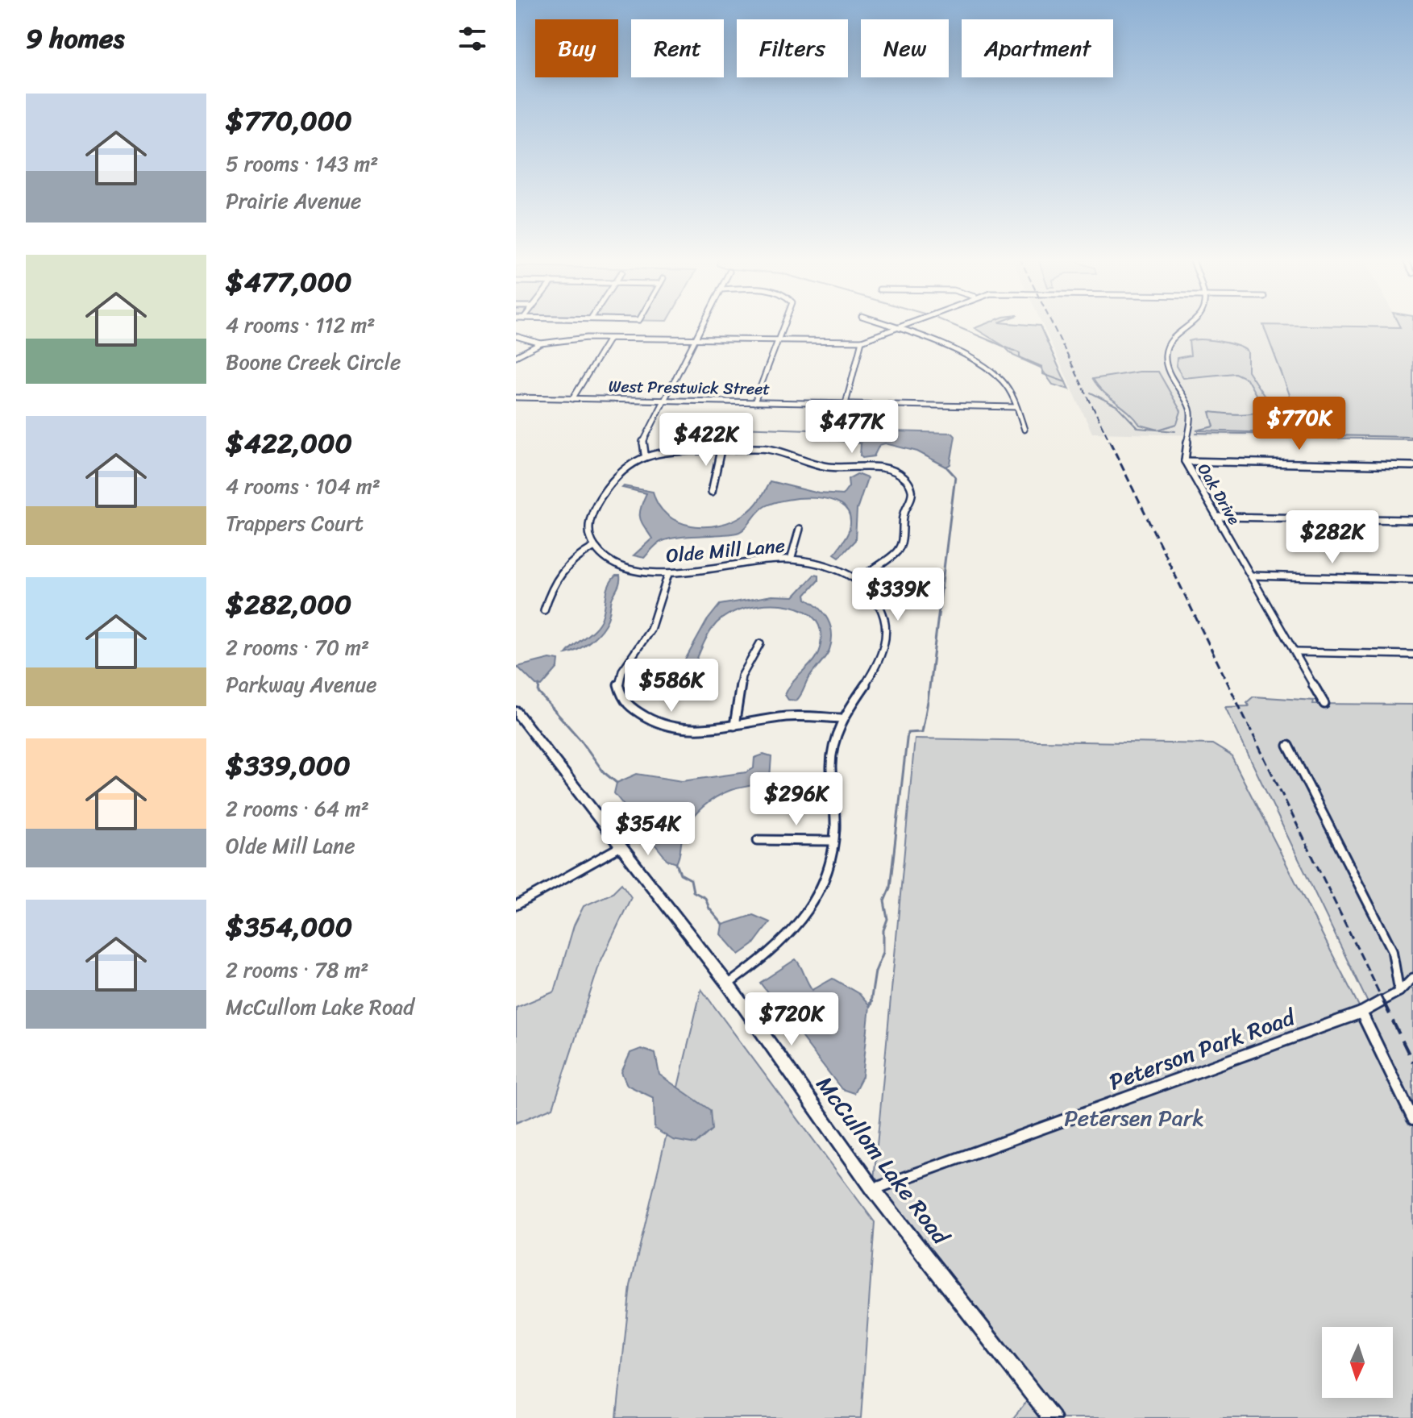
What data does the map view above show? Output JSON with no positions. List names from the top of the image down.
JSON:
{
  "streets": {
    "street": [
      "West Prestwick Street",
      "Oak Drive",
      "Olde Mill Lane",
      "Peterson Park Road",
      "McCullom Lake Road"
    ]
  },
  "crossings": [
    ["Olde Mill Lane", "McCullom Lake Road"],
    ["Peterson Park Road", "McCullom Lake Road"]
  ],
  "parks": ["Petersen Park"],
  "north": "bottom",
  "page": {
    "heading": "9 homes",
    "chip": [
      "Buy",
      "Rent",
      "Filters",
      "New",
      "Apartment"
    ],
    "list": [
      {
        "name": "$770,000",
        "note": "5 rooms · 143 m² · Prairie Avenue"
      },
      {
        "name": "$477,000",
        "note": "4 rooms · 112 m² · Boone Creek Circle"
      },
      {
        "name": "$422,000",
        "note": "4 rooms · 104 m² · Trappers Court"
      },
      {
        "name": "$282,000",
        "note": "2 rooms · 70 m² · Parkway Avenue"
      },
      {
        "name": "$339,000",
        "note": "2 rooms · 64 m² · Olde Mill Lane"
      },
      {
        "name": "$354,000",
        "note": "2 rooms · 78 m² · McCullom Lake Road"
      }
    ],
    "price": [
      "$770K",
      "$477K",
      "$422K",
      "$282K",
      "$339K",
      "$586K",
      "$296K",
      "$354K",
      "$720K"
    ]
  }
}
